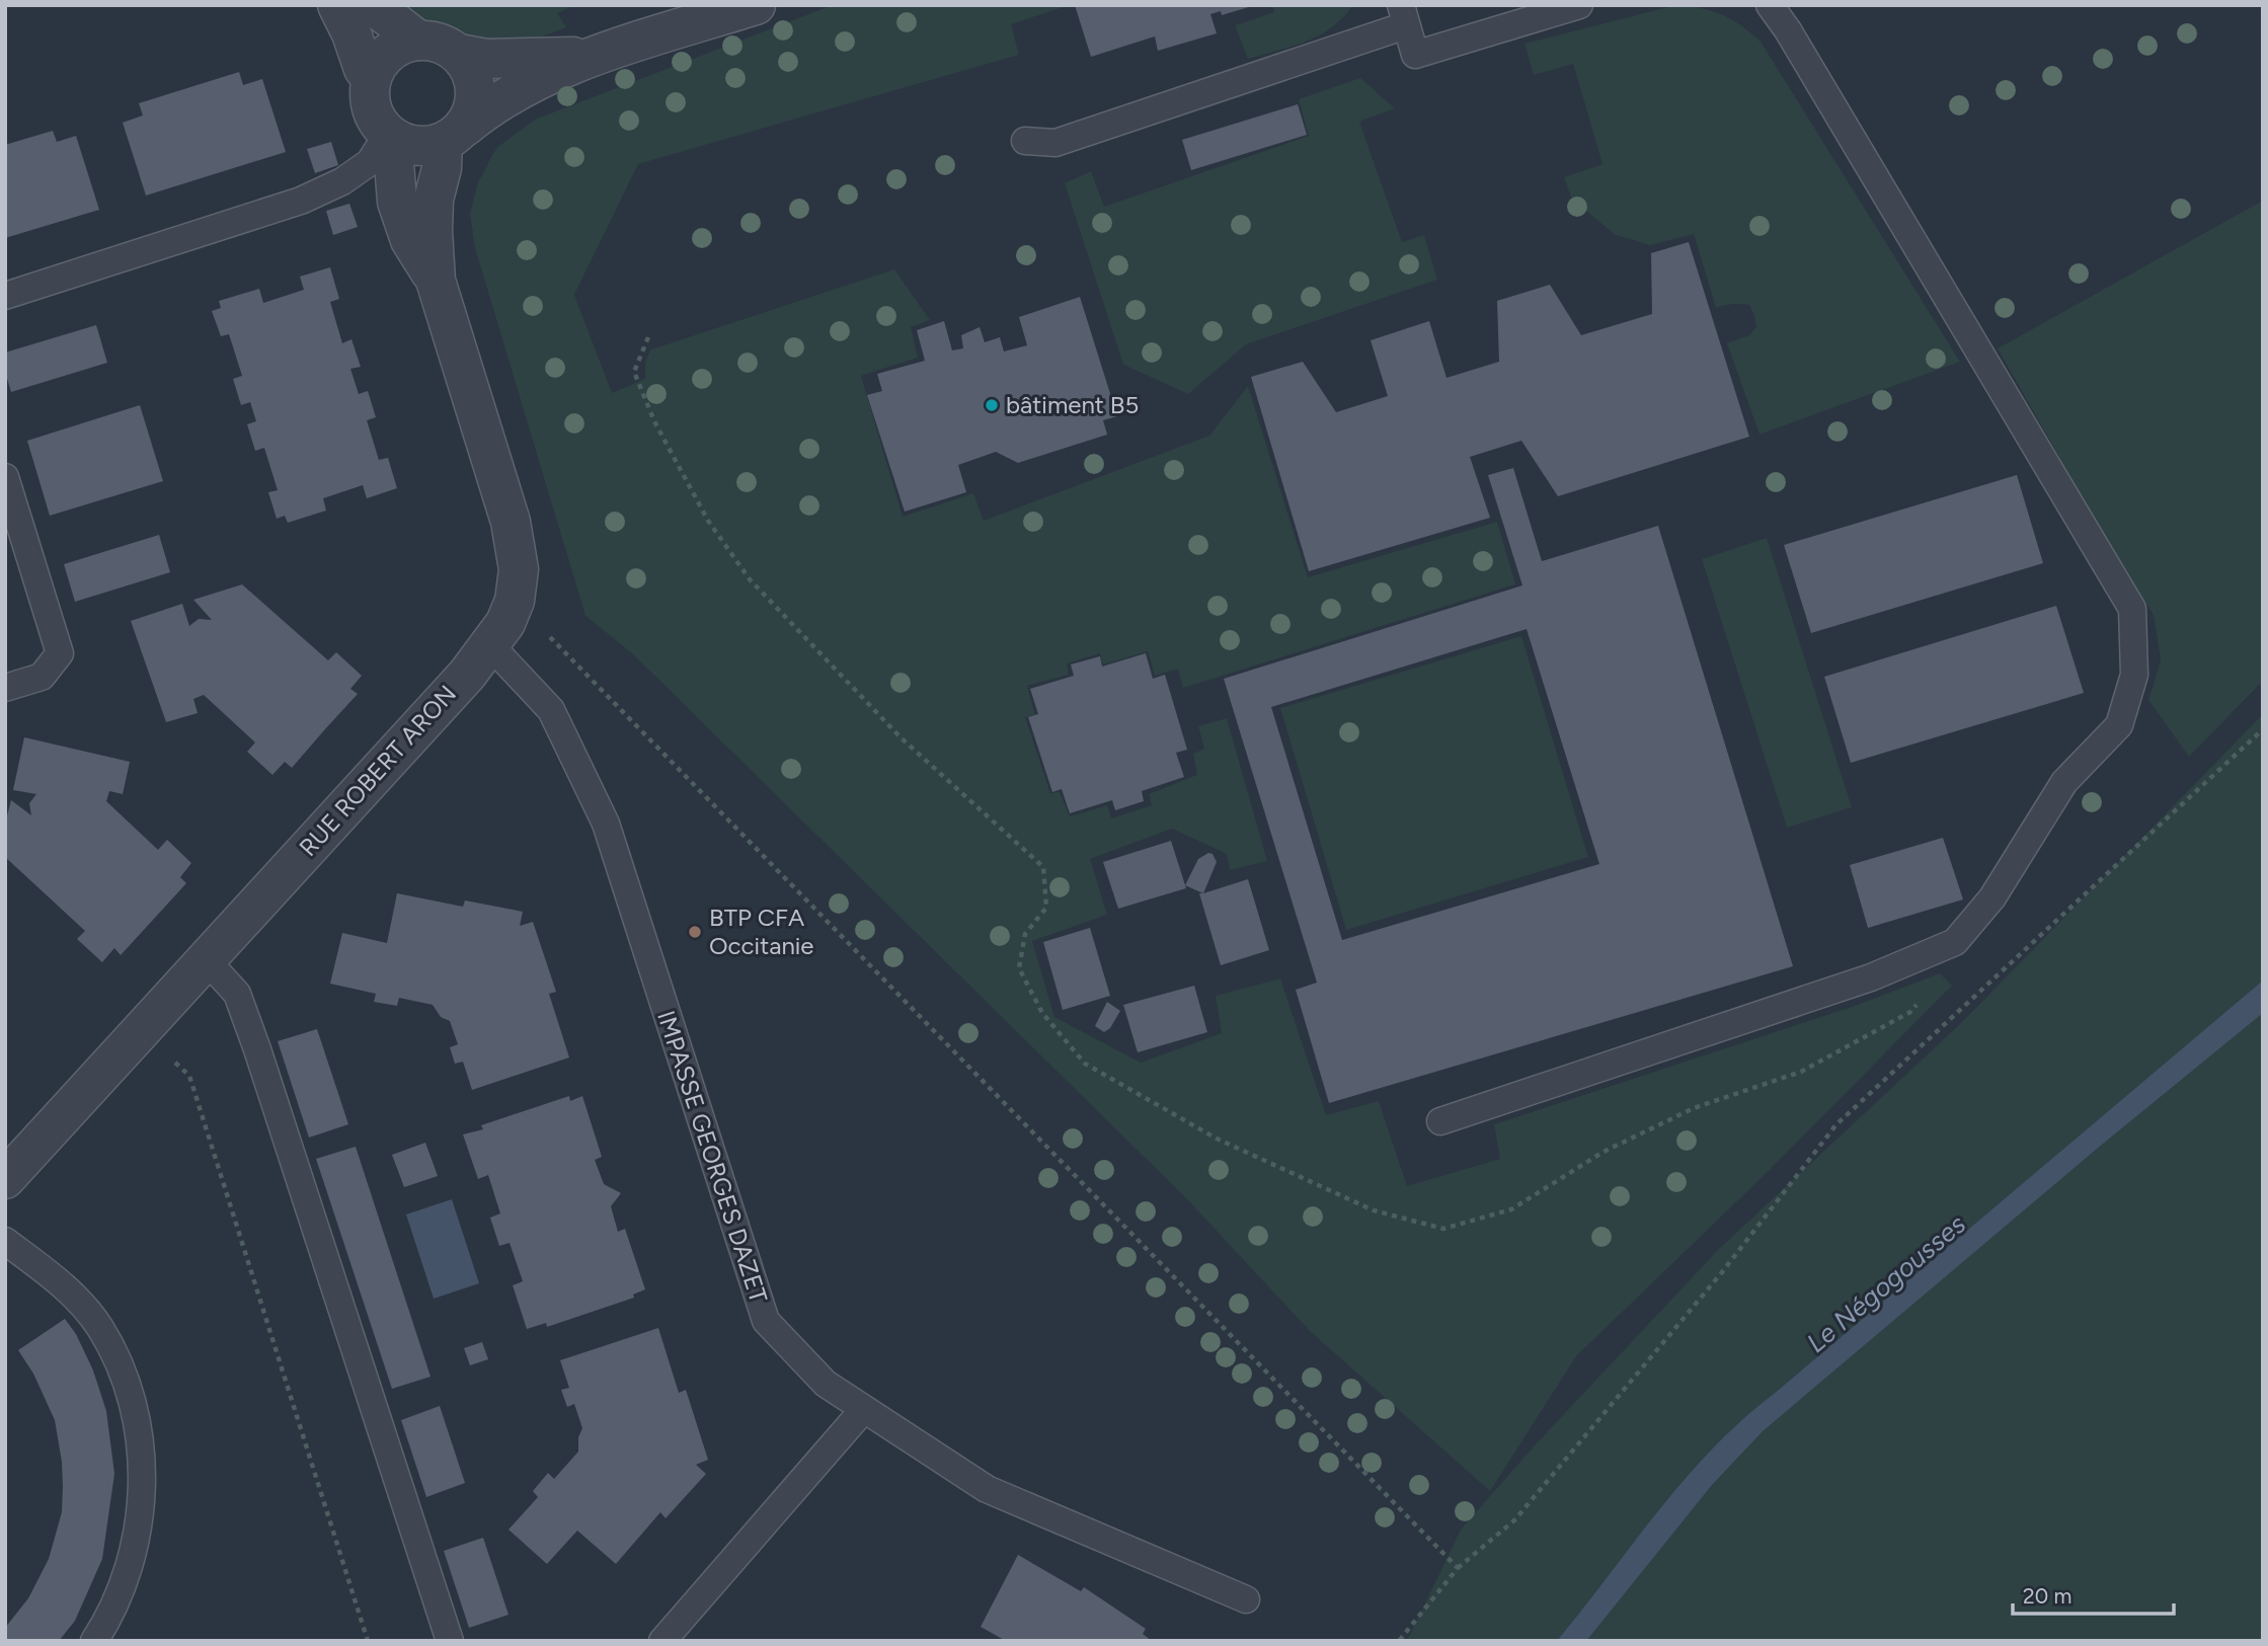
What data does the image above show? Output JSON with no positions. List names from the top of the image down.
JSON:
{
  "streets": {
    "street": ["RUE ROBERT ARON"],
    "lane": ["IMPASSE GEORGES DAZET"]
  },
  "crossings": [
    ["RUE ROBERT ARON", "IMPASSE GEORGES DAZET"]
  ],
  "water": ["Le Négogousses"],
  "places": ["bâtiment B5", "BTP CFA Occitanie"],
  "scale_bar": "20 m"
}
